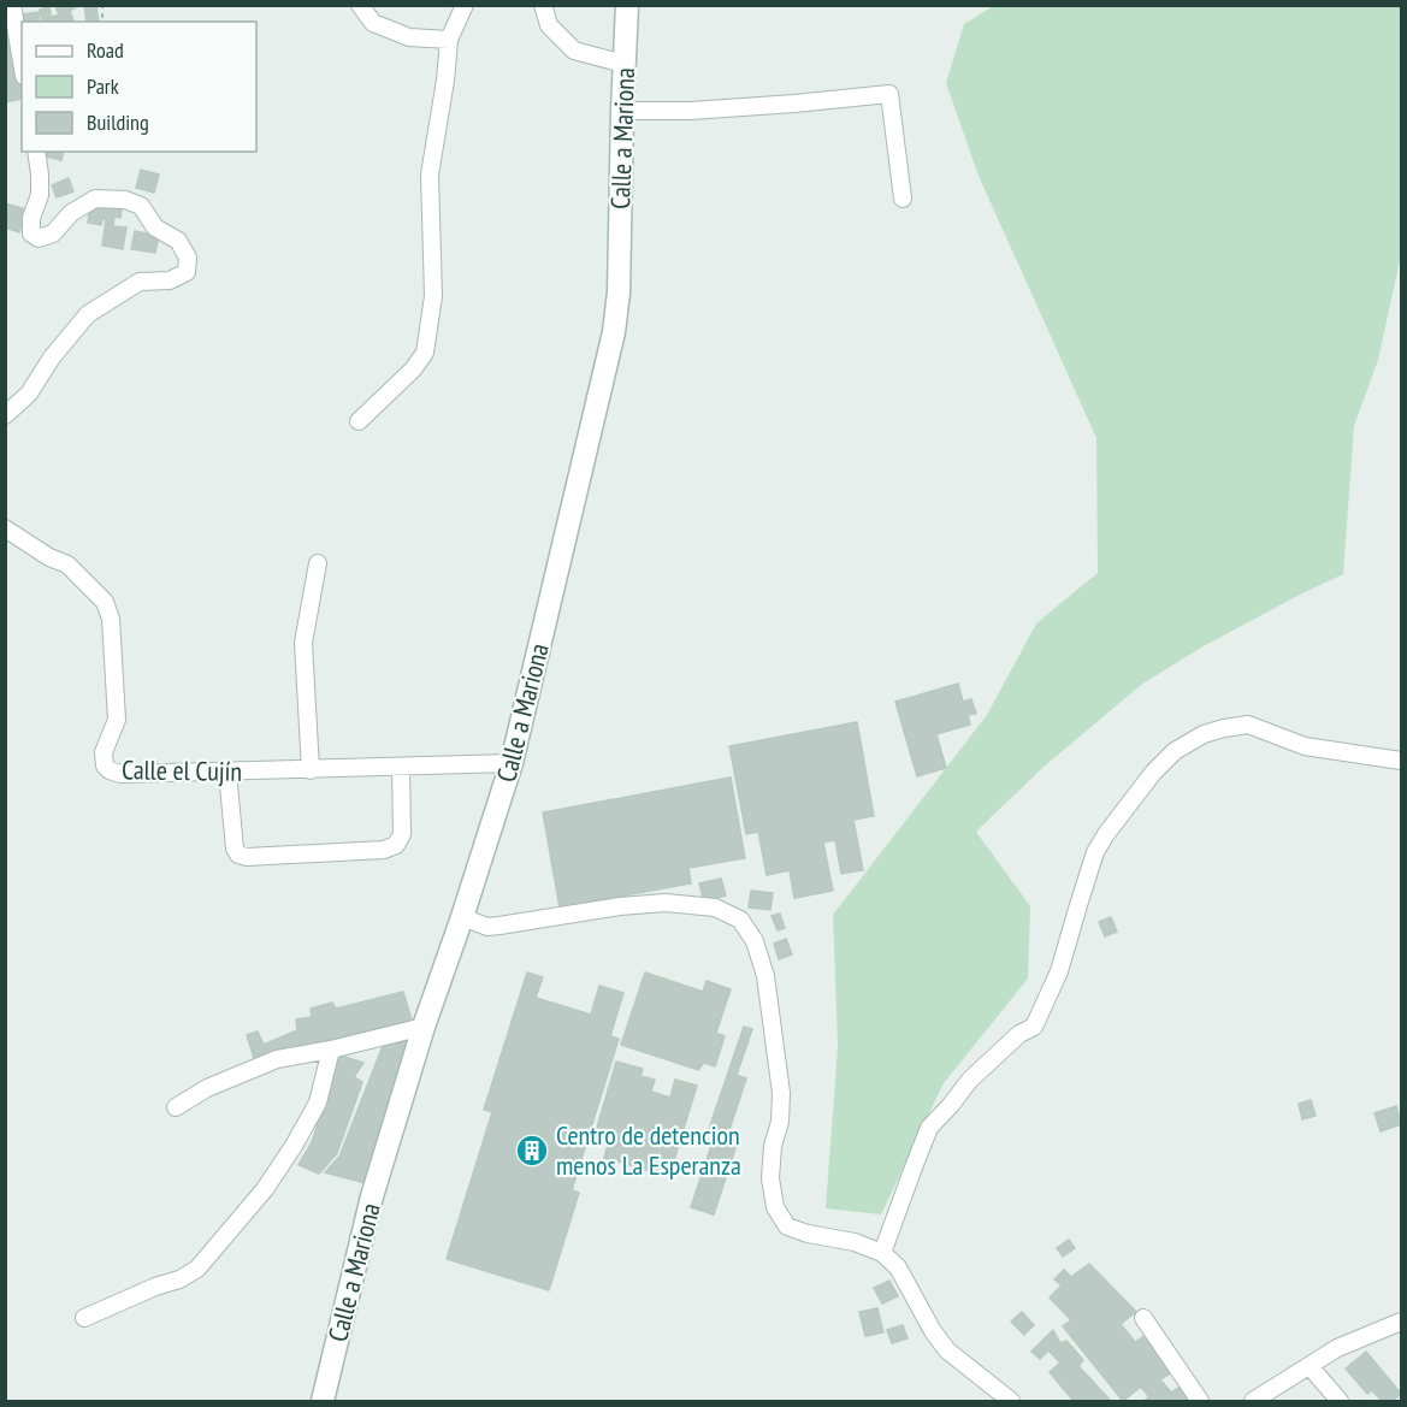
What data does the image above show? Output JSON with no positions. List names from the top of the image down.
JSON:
{
  "streets": {
    "main road": ["Calle a Mariona"],
    "street": ["Calle el Cujín"]
  },
  "crossings": [
    ["Calle a Mariona", "Calle el Cujín"]
  ],
  "places": {
    "building": ["Centro de detencion menos La Esperanza"]
  },
  "legend": ["Road", "Park", "Building"]
}
